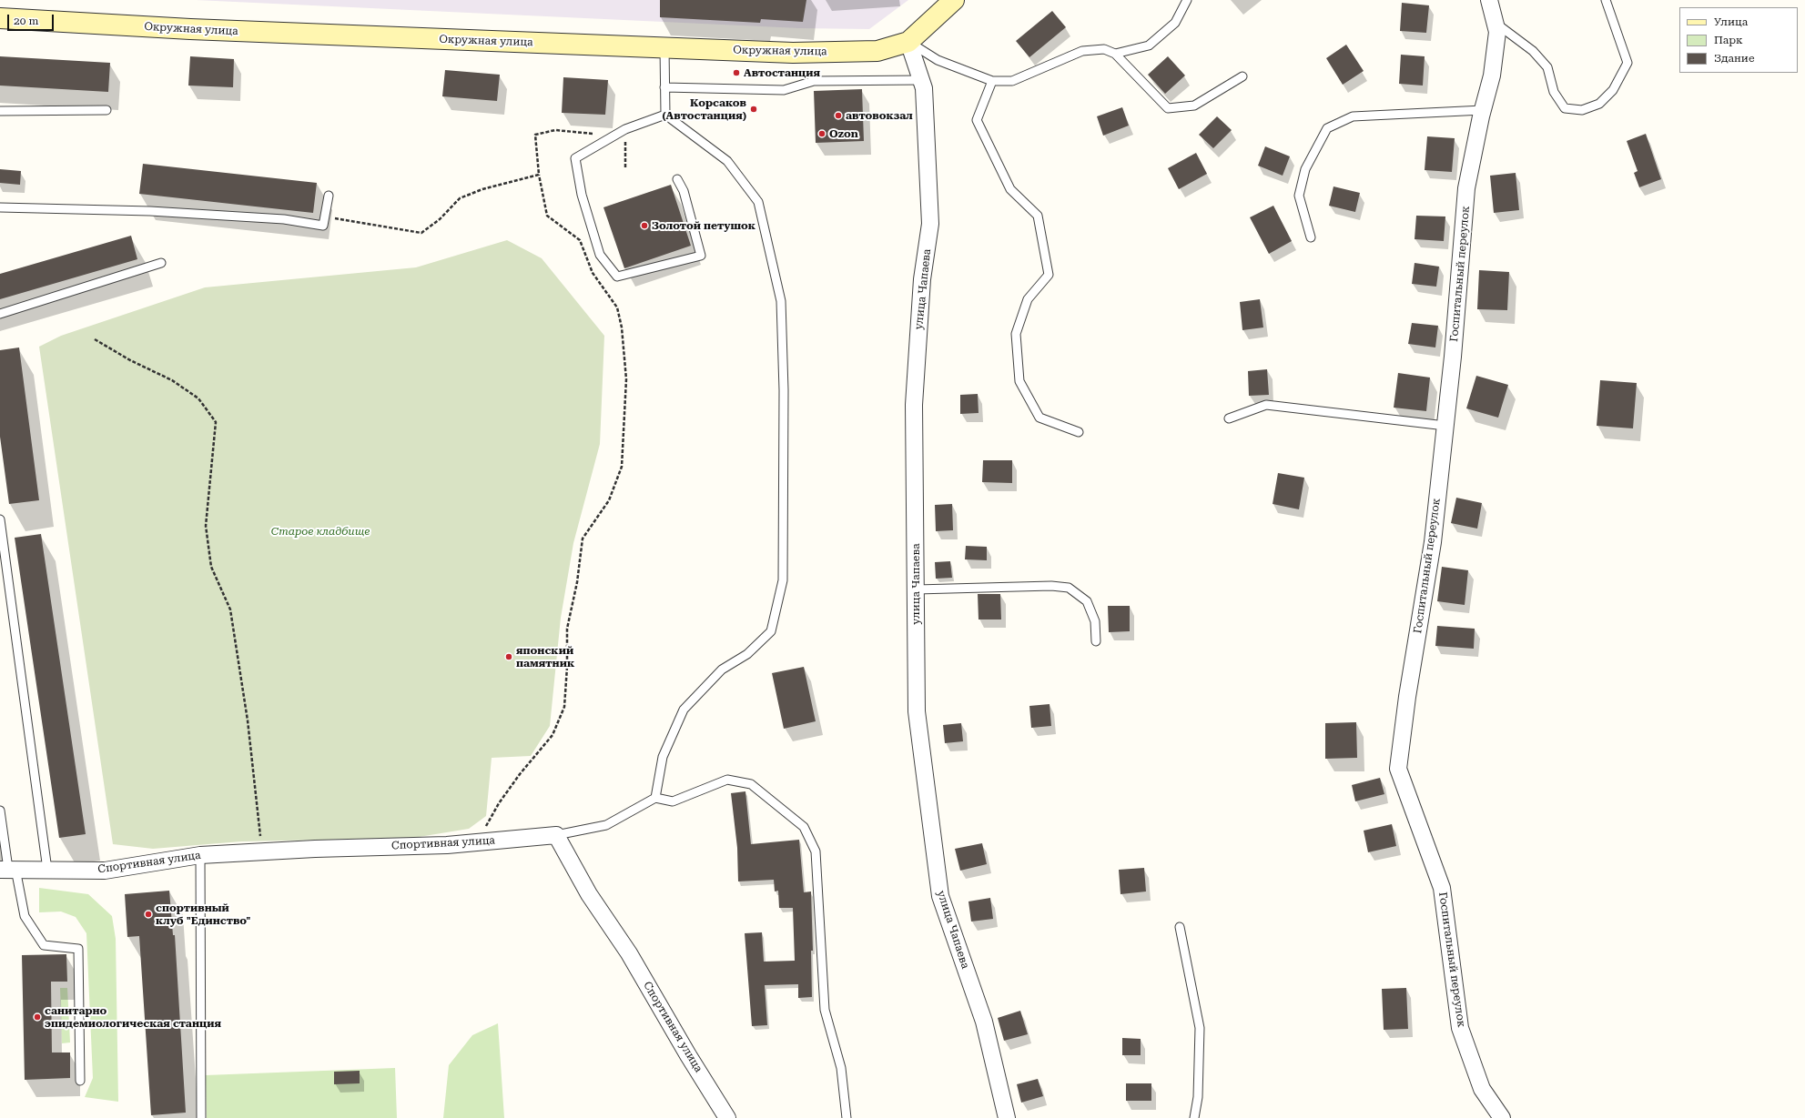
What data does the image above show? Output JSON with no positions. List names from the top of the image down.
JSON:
{
  "streets": {
    "main road": ["Окружная улица"],
    "street": ["Госпитальный переулок", "улица Чапаева", "Спортивная улица"]
  },
  "crossings": [
    ["Окружная улица", "улица Чапаева"]
  ],
  "parks": ["Старое кладбище"],
  "places": [
    "Автостанция",
    "Корсаков (Автостанция)",
    "автовокзал",
    "Ozon",
    "Золотой петушок",
    "японский памятник",
    "спортивный клуб \"Единство\"",
    "санитарно эпидемиологическая станция"
  ],
  "legend": ["Улица", "Парк", "Здание"],
  "scale_bar": "20 m"
}
